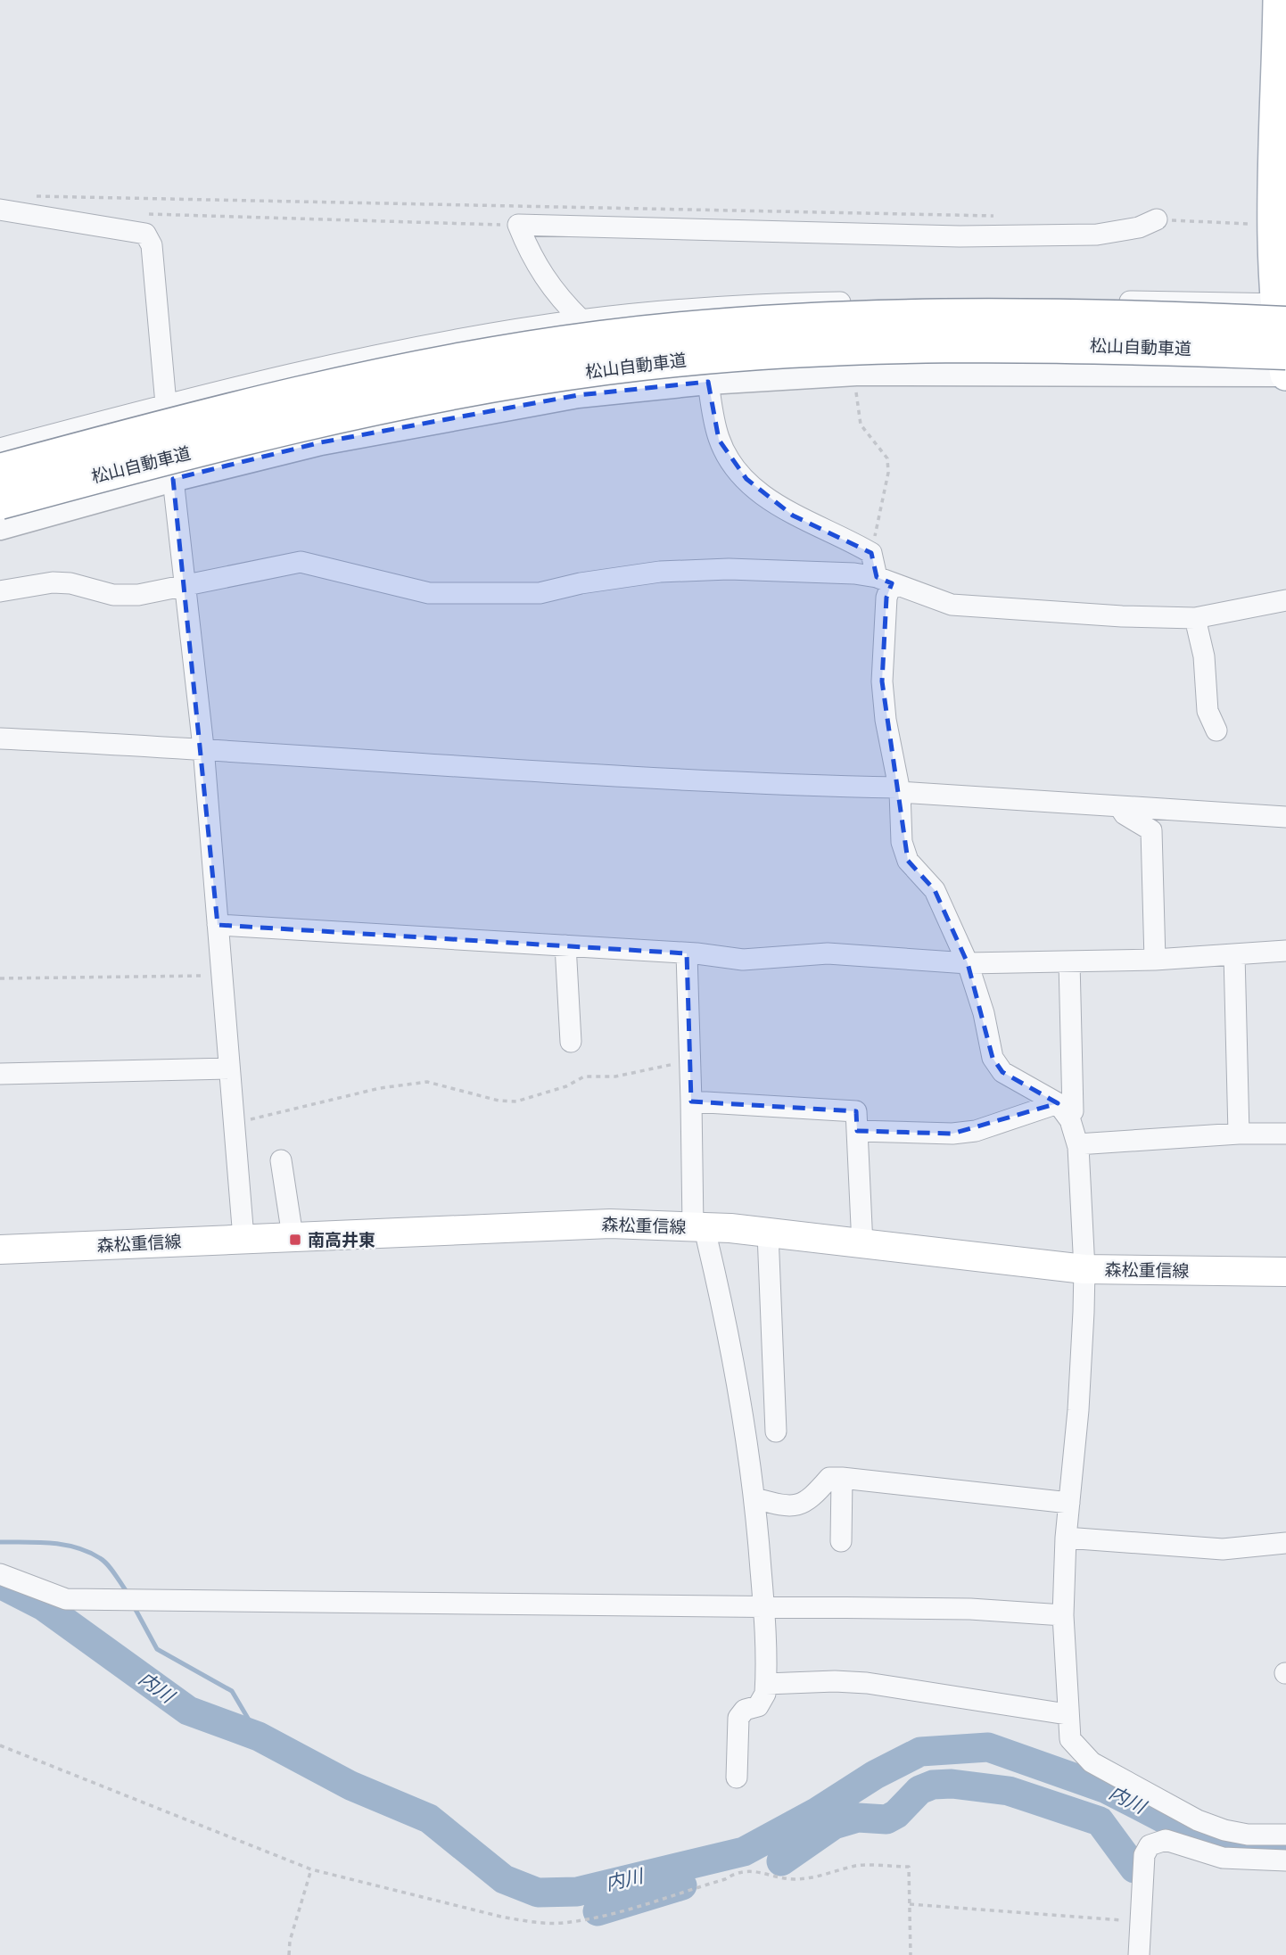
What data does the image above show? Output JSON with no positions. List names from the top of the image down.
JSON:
{
  "streets": {
    "highway": ["松山自動車道"],
    "main road": ["森松重信線"]
  },
  "water": ["内川"],
  "places": {
    "transit": ["南高井東"]
  }
}
